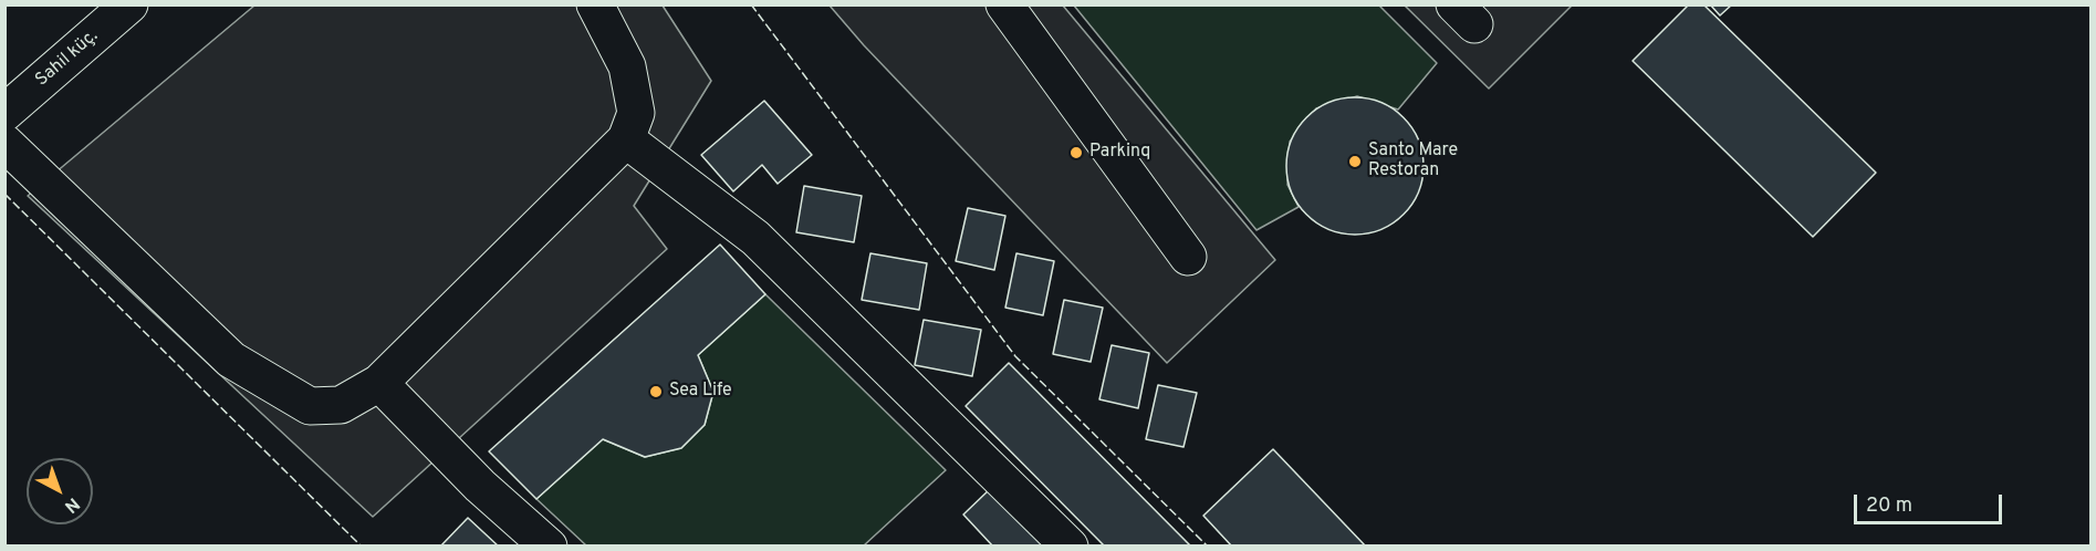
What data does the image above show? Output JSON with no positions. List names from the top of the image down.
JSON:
{
  "streets": {
    "main road": ["Sahil küç."]
  },
  "places": ["Parkinq", "Santo Mare Restoran", "Sea Life"],
  "scale_bar": "20 m",
  "north": "bottom right"
}
